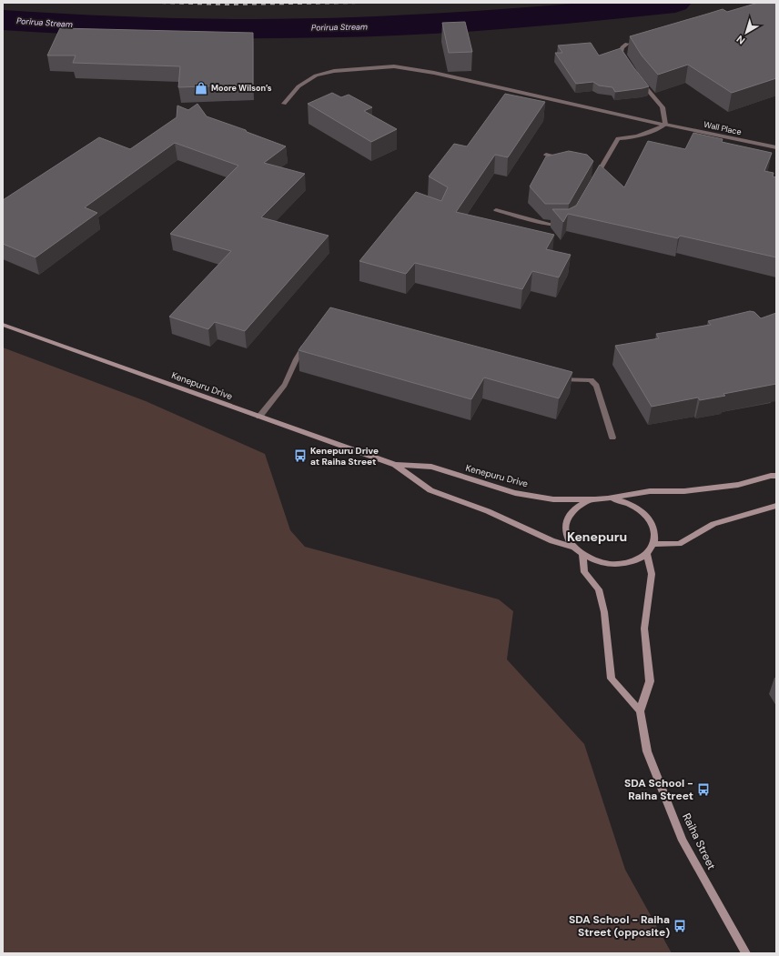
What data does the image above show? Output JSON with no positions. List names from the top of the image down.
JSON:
{
  "streets": {
    "main road": ["Kenepuru Drive", "Raiha Street"],
    "street": ["Wall Place"]
  },
  "crossings": [
    ["Kenepuru Drive", "Raiha Street"]
  ],
  "districts": ["Kenepuru"],
  "water": ["Porirua Stream"],
  "places": {
    "shop": ["Moore Wilson’s"],
    "bus stop": ["Kenepuru Drive at Raiha Street", "SDA School - Raiha Street", "SDA School - Raiha Street (opposite)"]
  },
  "north": "bottom left"
}
